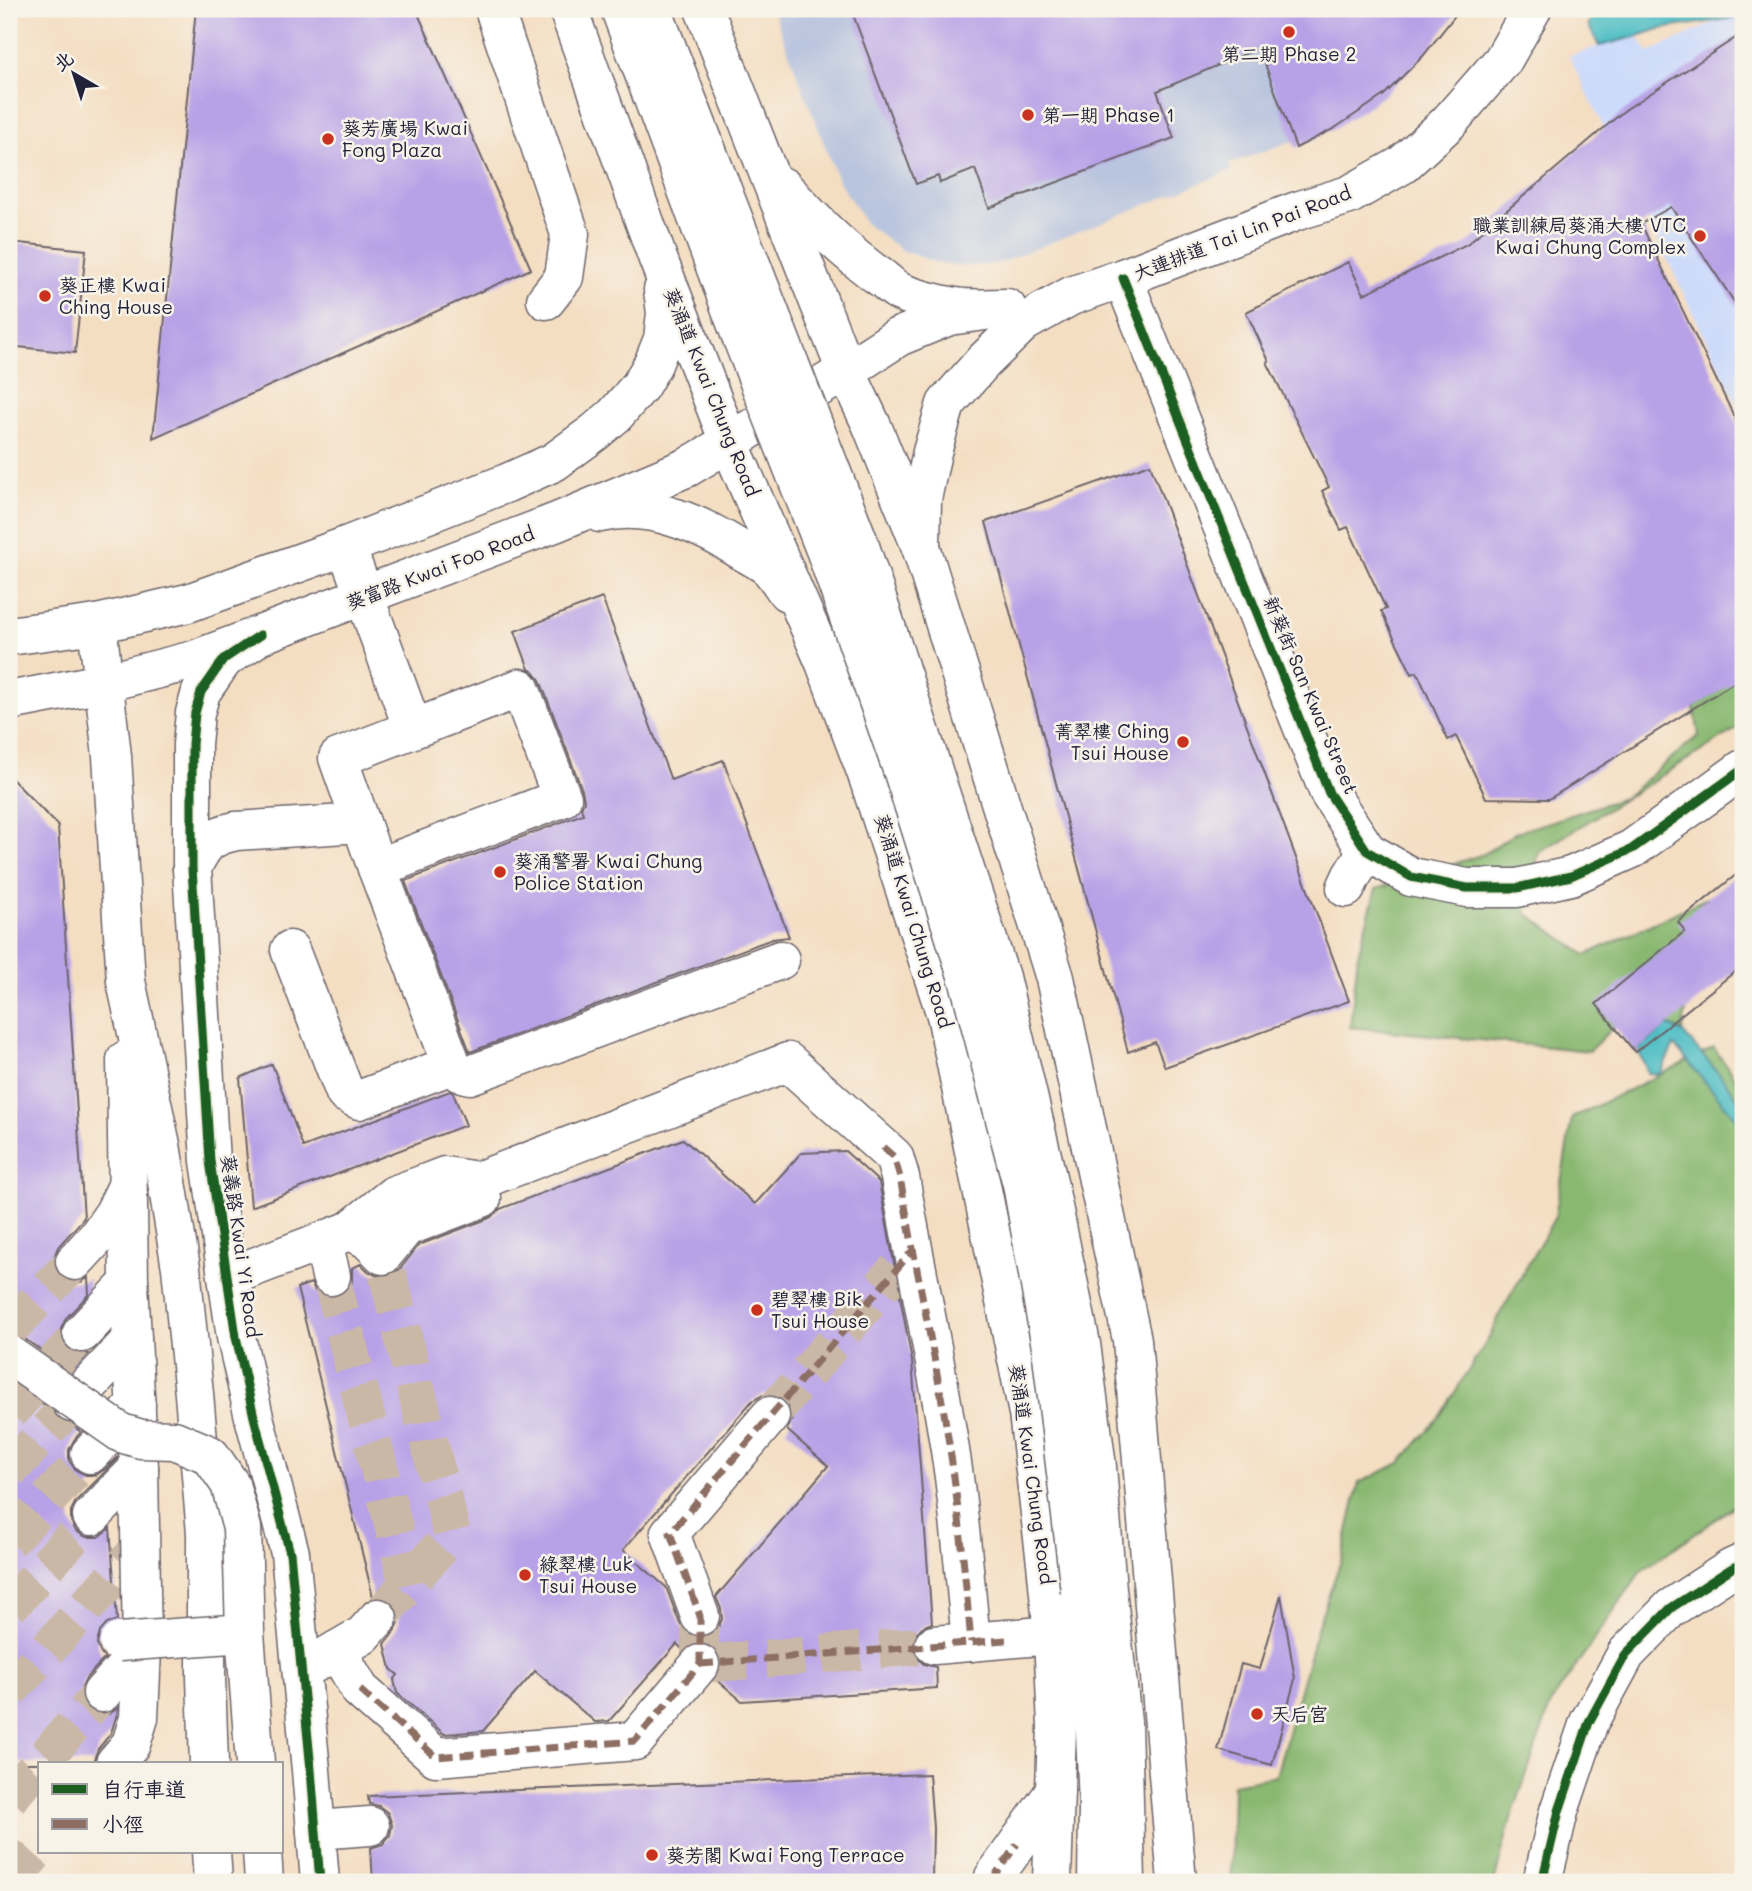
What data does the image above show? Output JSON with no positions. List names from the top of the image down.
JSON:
{
  "streets": {
    "main road": [
      "大連排道 Tai Lin Pai Road",
      "葵涌道 Kwai Chung Road",
      "葵富路 Kwai Foo Road",
      "新葵街 San Kwai Street",
      "葵義路 Kwai Yi Road"
    ]
  },
  "crossings": [
    ["大連排道 Tai Lin Pai Road", "葵富路 Kwai Foo Road"],
    ["大連排道 Tai Lin Pai Road", "新葵街 San Kwai Street"],
    ["葵涌道 Kwai Chung Road", "葵富路 Kwai Foo Road"],
    ["葵富路 Kwai Foo Road", "葵義路 Kwai Yi Road"]
  ],
  "places": [
    "第二期 Phase 2",
    "第一期 Phase 1",
    "葵芳廣場 Kwai Fong Plaza",
    "職業訓練局葵涌大樓 VTC Kwai Chung Complex",
    "葵正樓 Kwai Ching House",
    "菁翠樓 Ching Tsui House",
    "葵涌警署 Kwai Chung Police Station",
    "碧翠樓 Bik Tsui House",
    "綠翠樓 Luk Tsui House",
    "天后宮",
    "葵芳閣 Kwai Fong Terrace"
  ],
  "legend": ["自行車道", "小徑"],
  "north": "top left"
}
